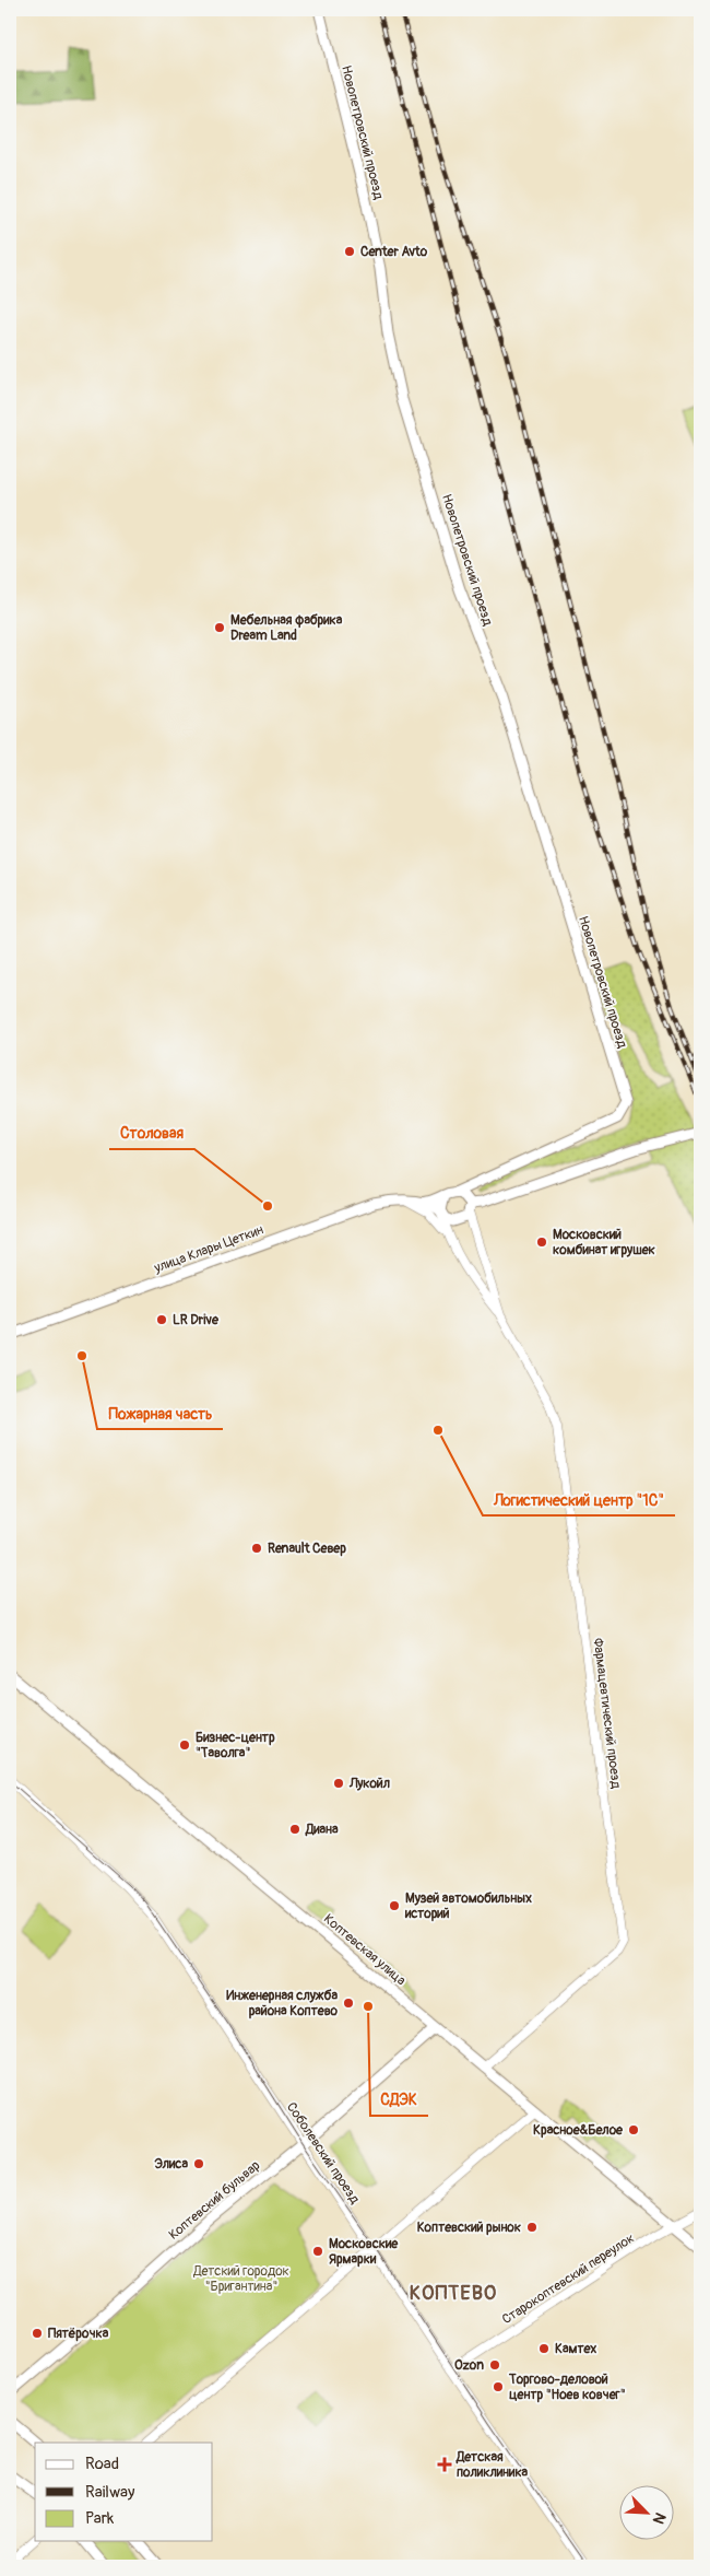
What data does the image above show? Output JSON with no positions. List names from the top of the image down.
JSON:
{
  "streets": {
    "street": [
      "Новопетровский проезд",
      "улица Клары Цеткин",
      "Фармацевтический проезд",
      "Коптевская улица",
      "Соболевский проезд",
      "Коптевский бульвар",
      "Старокоптевский переулок"
    ]
  },
  "crossings": [
    ["Новопетровский проезд", "улица Клары Цеткин"],
    ["Новопетровский проезд", "Фармацевтический проезд"],
    ["улица Клары Цеткин", "Фармацевтический проезд"],
    ["Фармацевтический проезд", "Коптевская улица"],
    ["Коптевская улица", "Коптевский бульвар"],
    ["Коптевская улица", "Старокоптевский переулок"],
    ["Соболевский проезд", "Коптевский бульвар"],
    ["Соболевский проезд", "Старокоптевский переулок"]
  ],
  "districts": ["КОПТЕВО"],
  "parks": ["Детский городок \"Бригантина\""],
  "places": {
    "other": [
      "Center Avto",
      "Мебельная фабрика Dream Land",
      "Столовая",
      "Московский комбинат игрушек",
      "LR Drive",
      "Пожарная часть",
      "Логистический центр \"1С\"",
      "Renault Север",
      "Бизнес-центр \"Таволга\"",
      "Лукойл",
      "Диана",
      "Музей автомобильных историй",
      "Инженерная служба района Коптево",
      "СДЭК",
      "Красное&Белое",
      "Элиса",
      "Коптевский рынок",
      "Московские Ярмарки",
      "Пятёрочка",
      "Камтех",
      "Ozon",
      "Торгово-деловой центр \"Ноев ковчег\""
    ],
    "health": ["Детская поликлиника"]
  },
  "legend": ["Road", "Railway", "Park"],
  "north": "bottom right"
}
